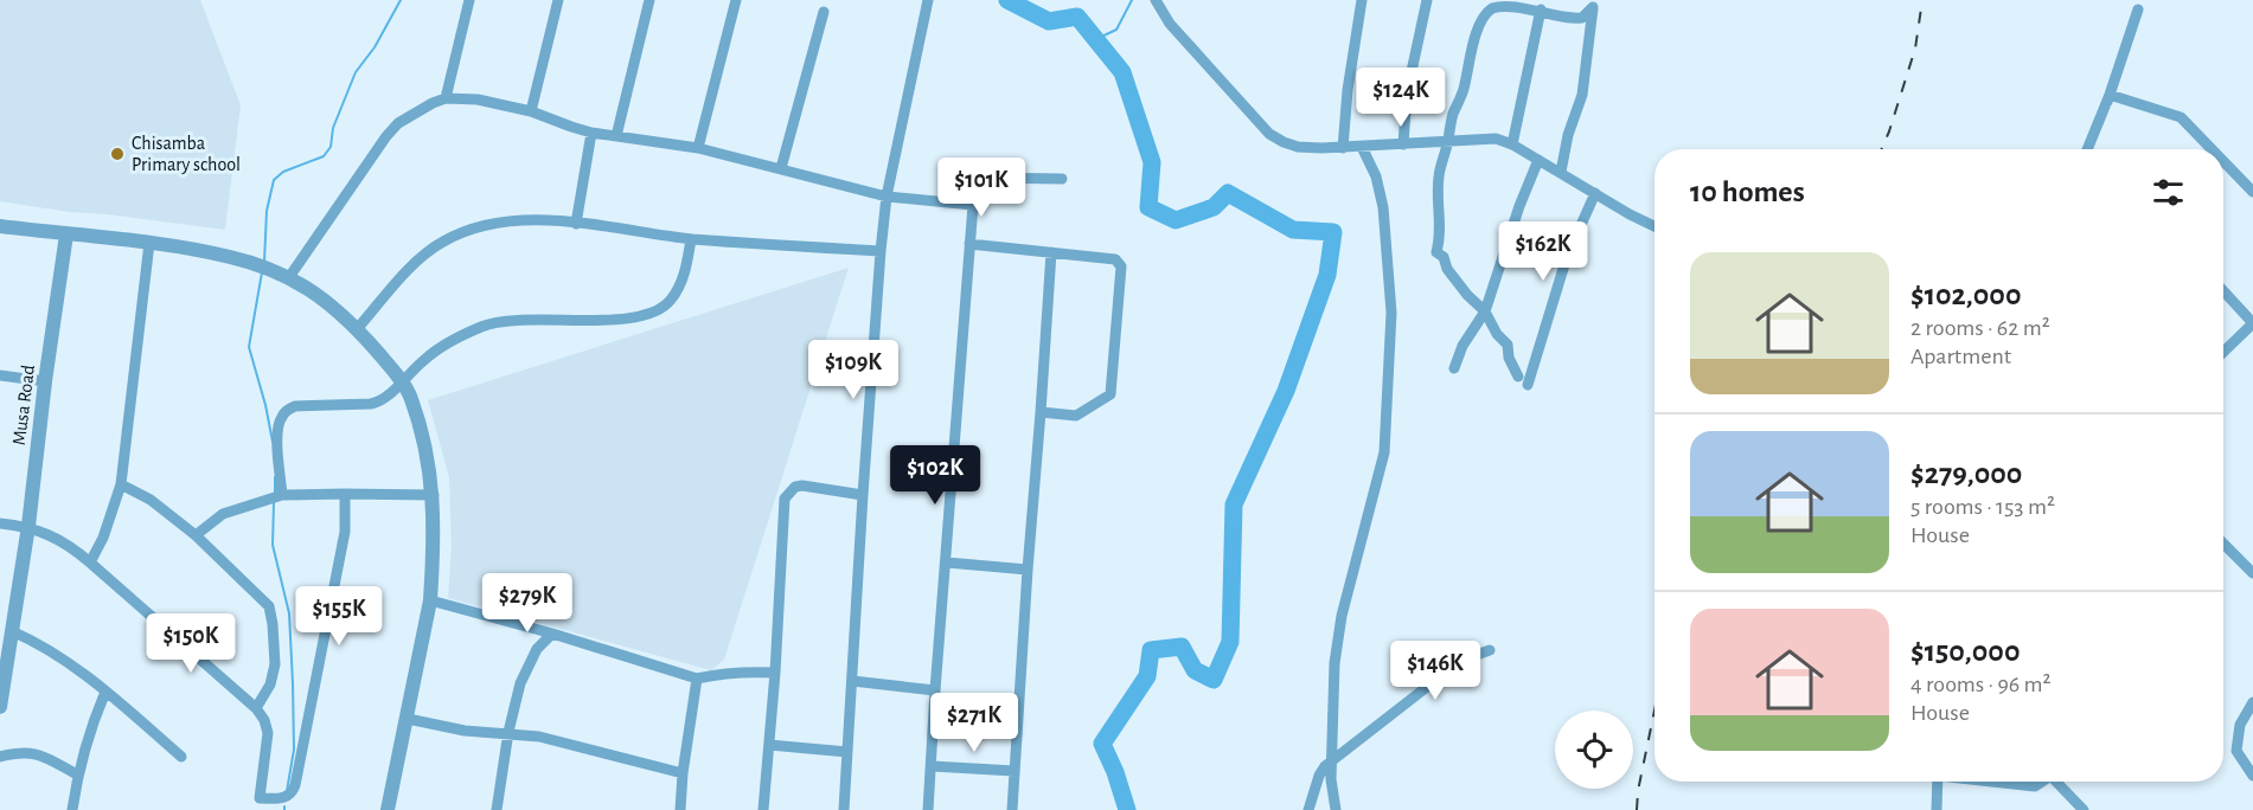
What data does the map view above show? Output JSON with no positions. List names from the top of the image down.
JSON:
{
  "streets": {
    "street": ["Musa Road"]
  },
  "places": ["Chisamba Primary school"],
  "page": {
    "price": [
      "$124K",
      "$101K",
      "$162K",
      "$109K",
      "$102K",
      "$279K",
      "$155K",
      "$150K",
      "$146K",
      "$271K"
    ],
    "heading": "10 homes",
    "list": [
      {
        "name": "$102,000",
        "note": "2 rooms · 62 m² · Apartment"
      },
      {
        "name": "$279,000",
        "note": "5 rooms · 153 m² · House"
      },
      {
        "name": "$150,000",
        "note": "4 rooms · 96 m² · House"
      }
    ]
  }
}
